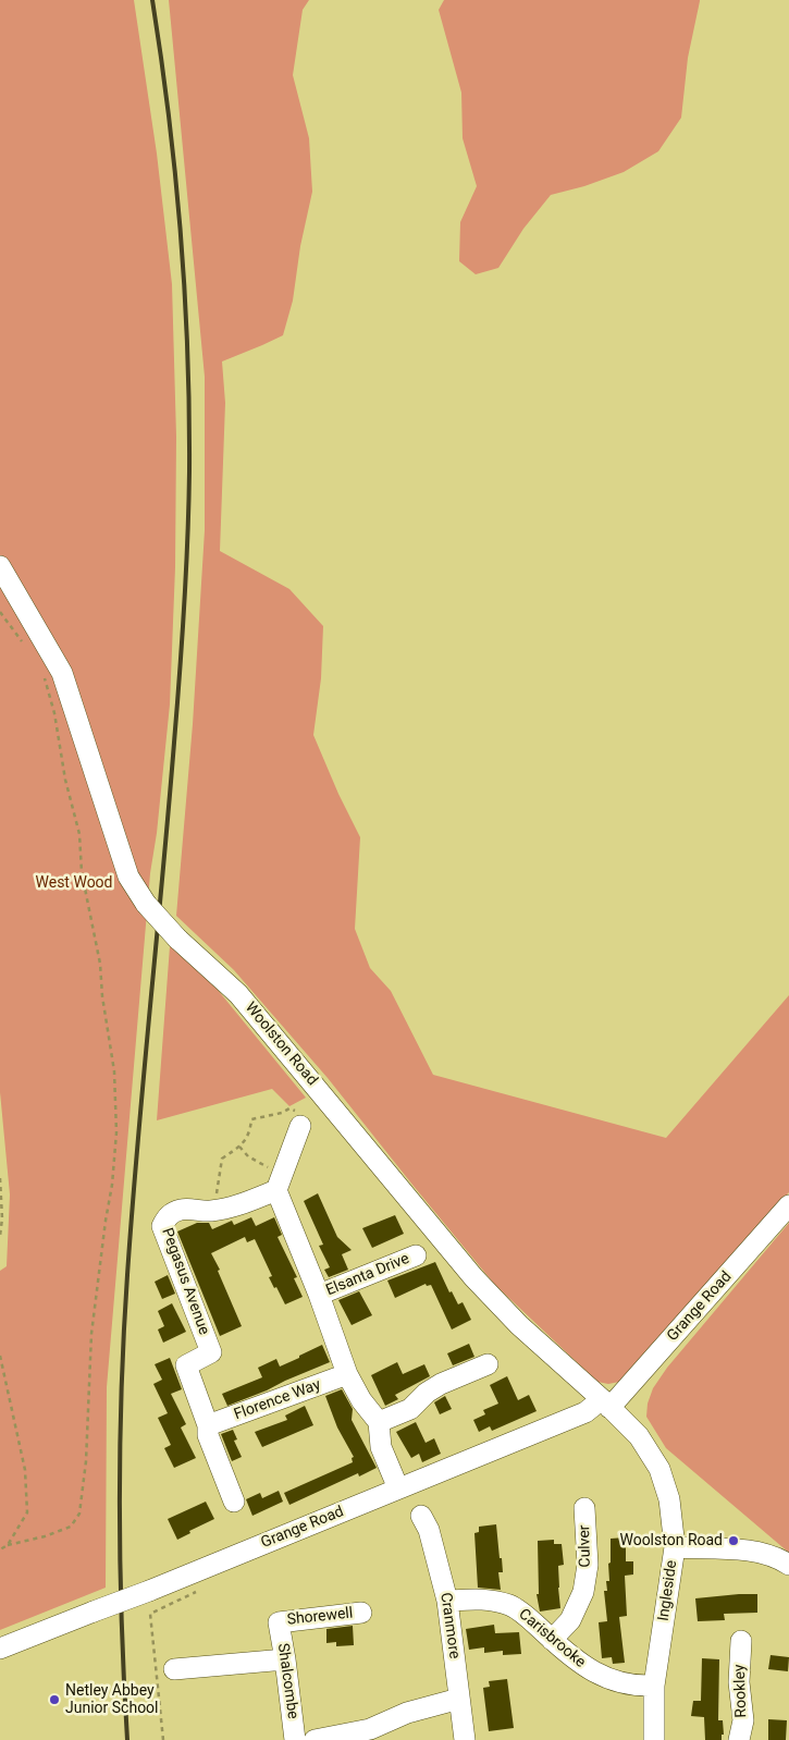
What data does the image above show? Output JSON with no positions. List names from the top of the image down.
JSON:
{
  "streets": {
    "street": [
      "Woolston Road",
      "Elsanta Drive",
      "Pegasus Avenue",
      "Grange Road",
      "Florence Way",
      "Culver",
      "Ingleside",
      "Shorewell",
      "Cranmore",
      "Carisbrooke",
      "Shalcombe",
      "Rookley"
    ]
  },
  "crossings": [
    ["Woolston Road", "Grange Road"],
    ["Woolston Road", "Ingleside"],
    ["Pegasus Avenue", "Florence Way"],
    ["Grange Road", "Ingleside"],
    ["Culver", "Carisbrooke"],
    ["Ingleside", "Carisbrooke"],
    ["Shorewell", "Shalcombe"],
    ["Cranmore", "Carisbrooke"]
  ],
  "parks": ["West Wood"],
  "places": ["Woolston Road", "Netley Abbey Junior School"]
}
